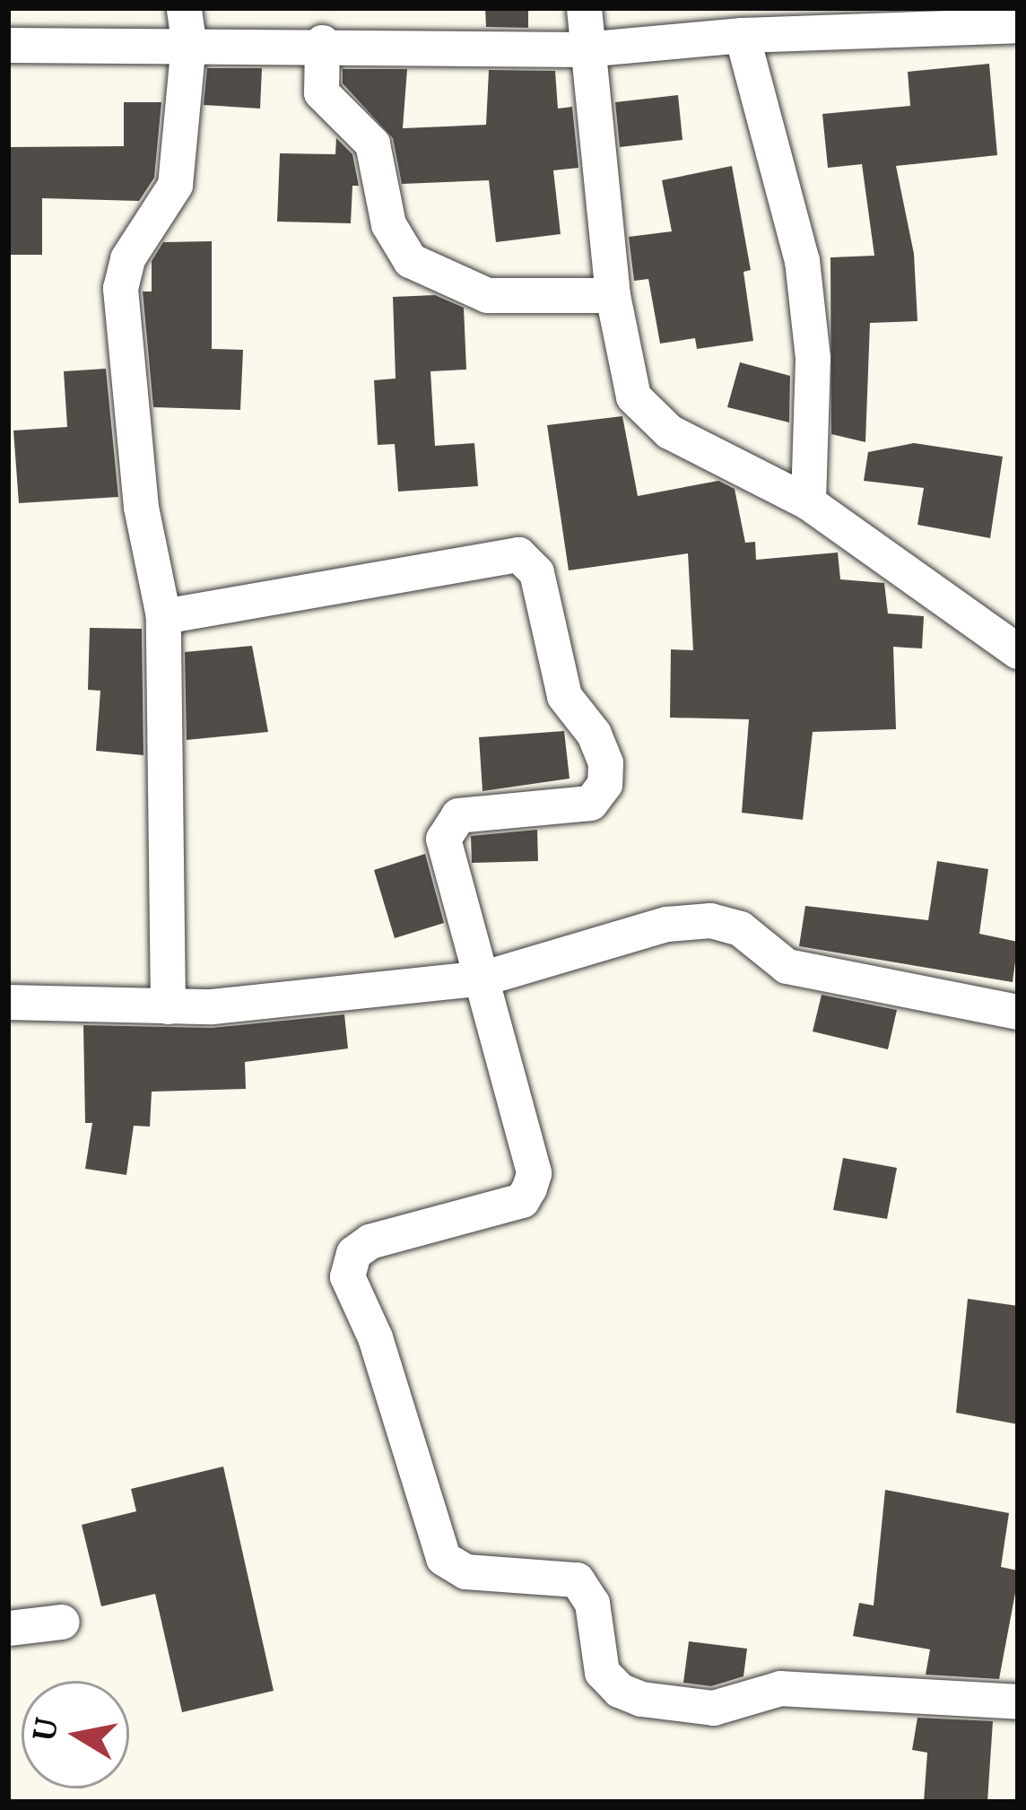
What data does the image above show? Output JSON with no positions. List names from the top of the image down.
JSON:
{
  "north": "left"
}
